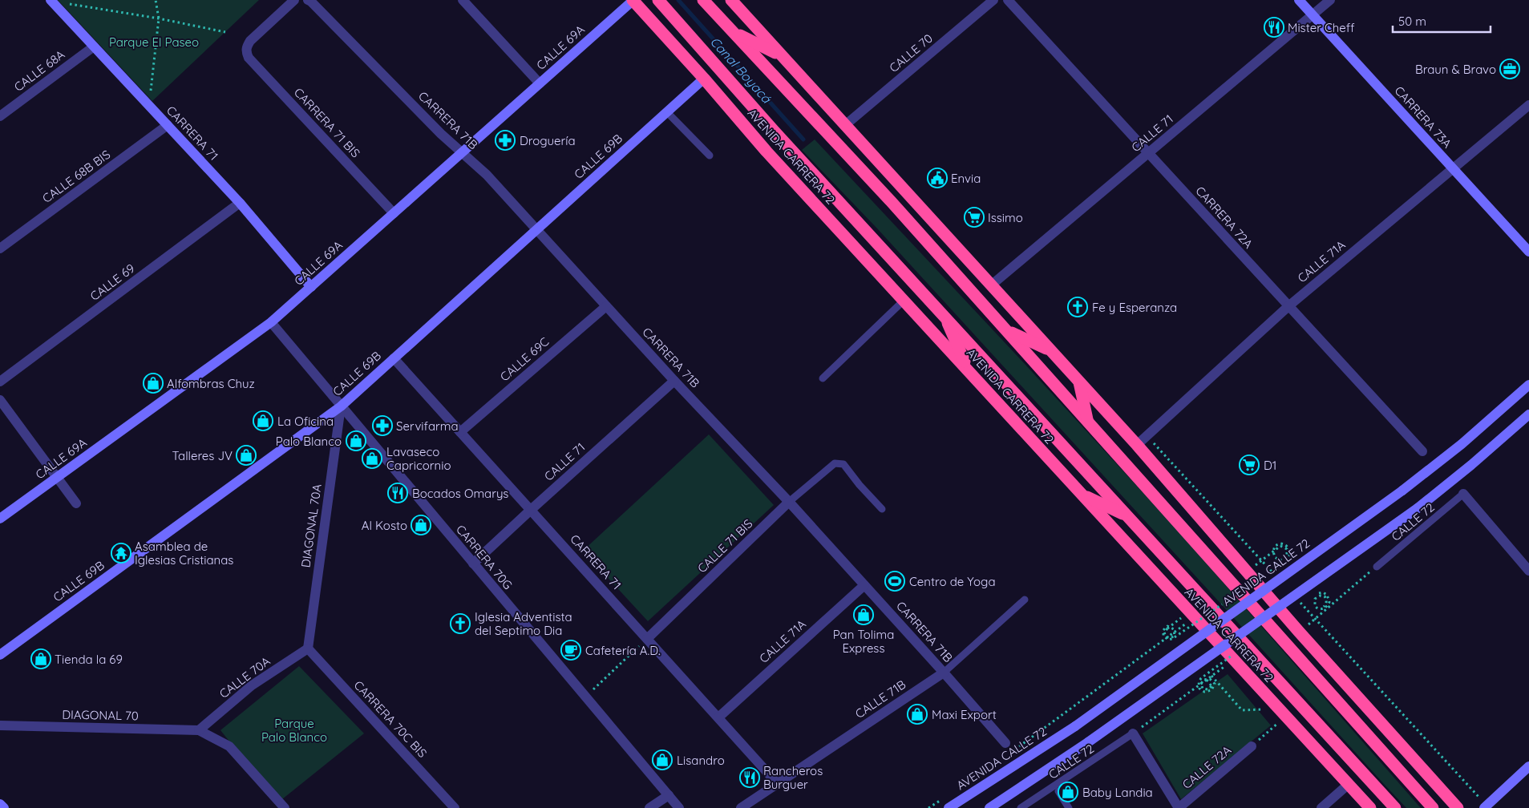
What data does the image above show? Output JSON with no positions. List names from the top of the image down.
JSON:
{
  "streets": {
    "highway": ["AVENIDA CARRERA 72"],
    "street": [
      "CALLE 69A",
      "CALLE 70",
      "CALLE 68A",
      "CARRERA 73A",
      "CARRERA 71B",
      "CARRERA 71 BIS",
      "CARRERA 71",
      "CALLE 71",
      "CALLE 69B",
      "CALLE 68B BIS",
      "CARRERA 72A",
      "CALLE 71A",
      "CALLE 69",
      "CALLE 69C",
      "DIAGONAL 70A",
      "CALLE 71 BIS",
      "CARRERA 70G",
      "AVENIDA CALLE 72",
      "CALLE 70A",
      "CALLE 71B",
      "DIAGONAL 70",
      "CARRERA 70C BIS",
      "CALLE 72A"
    ],
    "lane": ["CALLE 72"]
  },
  "crossings": [
    ["CALLE 69A", "CARRERA 71B"],
    ["CALLE 69A", "CARRERA 71 BIS"],
    ["CALLE 69A", "CARRERA 71"],
    ["CALLE 69A", "AVENIDA CARRERA 72"],
    ["CALLE 69A", "CARRERA 70G"],
    ["CALLE 68A", "CARRERA 71"],
    ["CARRERA 73A", "CALLE 71"],
    ["CARRERA 73A", "CALLE 71A"],
    ["CARRERA 71B", "CALLE 71"],
    ["CARRERA 71B", "CALLE 69B"],
    ["CARRERA 71B", "CALLE 71A"],
    ["CARRERA 71B", "CALLE 69C"],
    ["CARRERA 71B", "CALLE 71 BIS"],
    ["CARRERA 71B", "CALLE 71B"],
    ["CARRERA 71", "CALLE 71"],
    ["CARRERA 71", "CALLE 69B"],
    ["CARRERA 71", "CALLE 68B BIS"],
    ["CARRERA 71", "CALLE 71A"],
    ["CARRERA 71", "CALLE 69"],
    ["CARRERA 71", "CALLE 69C"],
    ["CARRERA 71", "CALLE 71 BIS"],
    ["CARRERA 71", "CALLE 71B"],
    ["CALLE 71", "CARRERA 72A"],
    ["CALLE 71", "CARRERA 70G"],
    ["CALLE 69B", "AVENIDA CARRERA 72"],
    ["CALLE 69B", "DIAGONAL 70A"],
    ["CALLE 69B", "CARRERA 70G"],
    ["CARRERA 72A", "CALLE 71A"],
    ["DIAGONAL 70A", "CARRERA 70G"],
    ["DIAGONAL 70A", "CALLE 70A"],
    ["DIAGONAL 70A", "CARRERA 70C BIS"],
    ["CALLE 70A", "DIAGONAL 70"],
    ["CALLE 70A", "CARRERA 70C BIS"]
  ],
  "water": ["Canal Boyacá"],
  "parks": ["Parque El Paseo", "Parque Palo Blanco"],
  "places": {
    "restaurant": ["Mister Cheff", "Bocados Omarys", "Rancheros Burguer"],
    "office": ["Braun & Bravo"],
    "pharmacy": ["Droguería", "Servifarma"],
    "public building": ["Envia"],
    "supermarket": ["Issimo", "D1"],
    "church": ["Fe y Esperanza", "Iglesia Adventista del Septimo Dia"],
    "shop": [
      "Alfombras Chuz",
      "La Oficina",
      "Palo Blanco",
      "Talleres JV",
      "Lavaseco Capricornio",
      "Al Kosto",
      "Pan Tolima Express",
      "Tienda la 69",
      "Maxi Export",
      "Lisandro",
      "Baby Landia"
    ],
    "temple": ["Asamblea de Iglesias Cristianas"],
    "sports": ["Centro de Yoga"],
    "cafe": ["Cafetería A.D."]
  },
  "scale_bar": "50 m"
}
